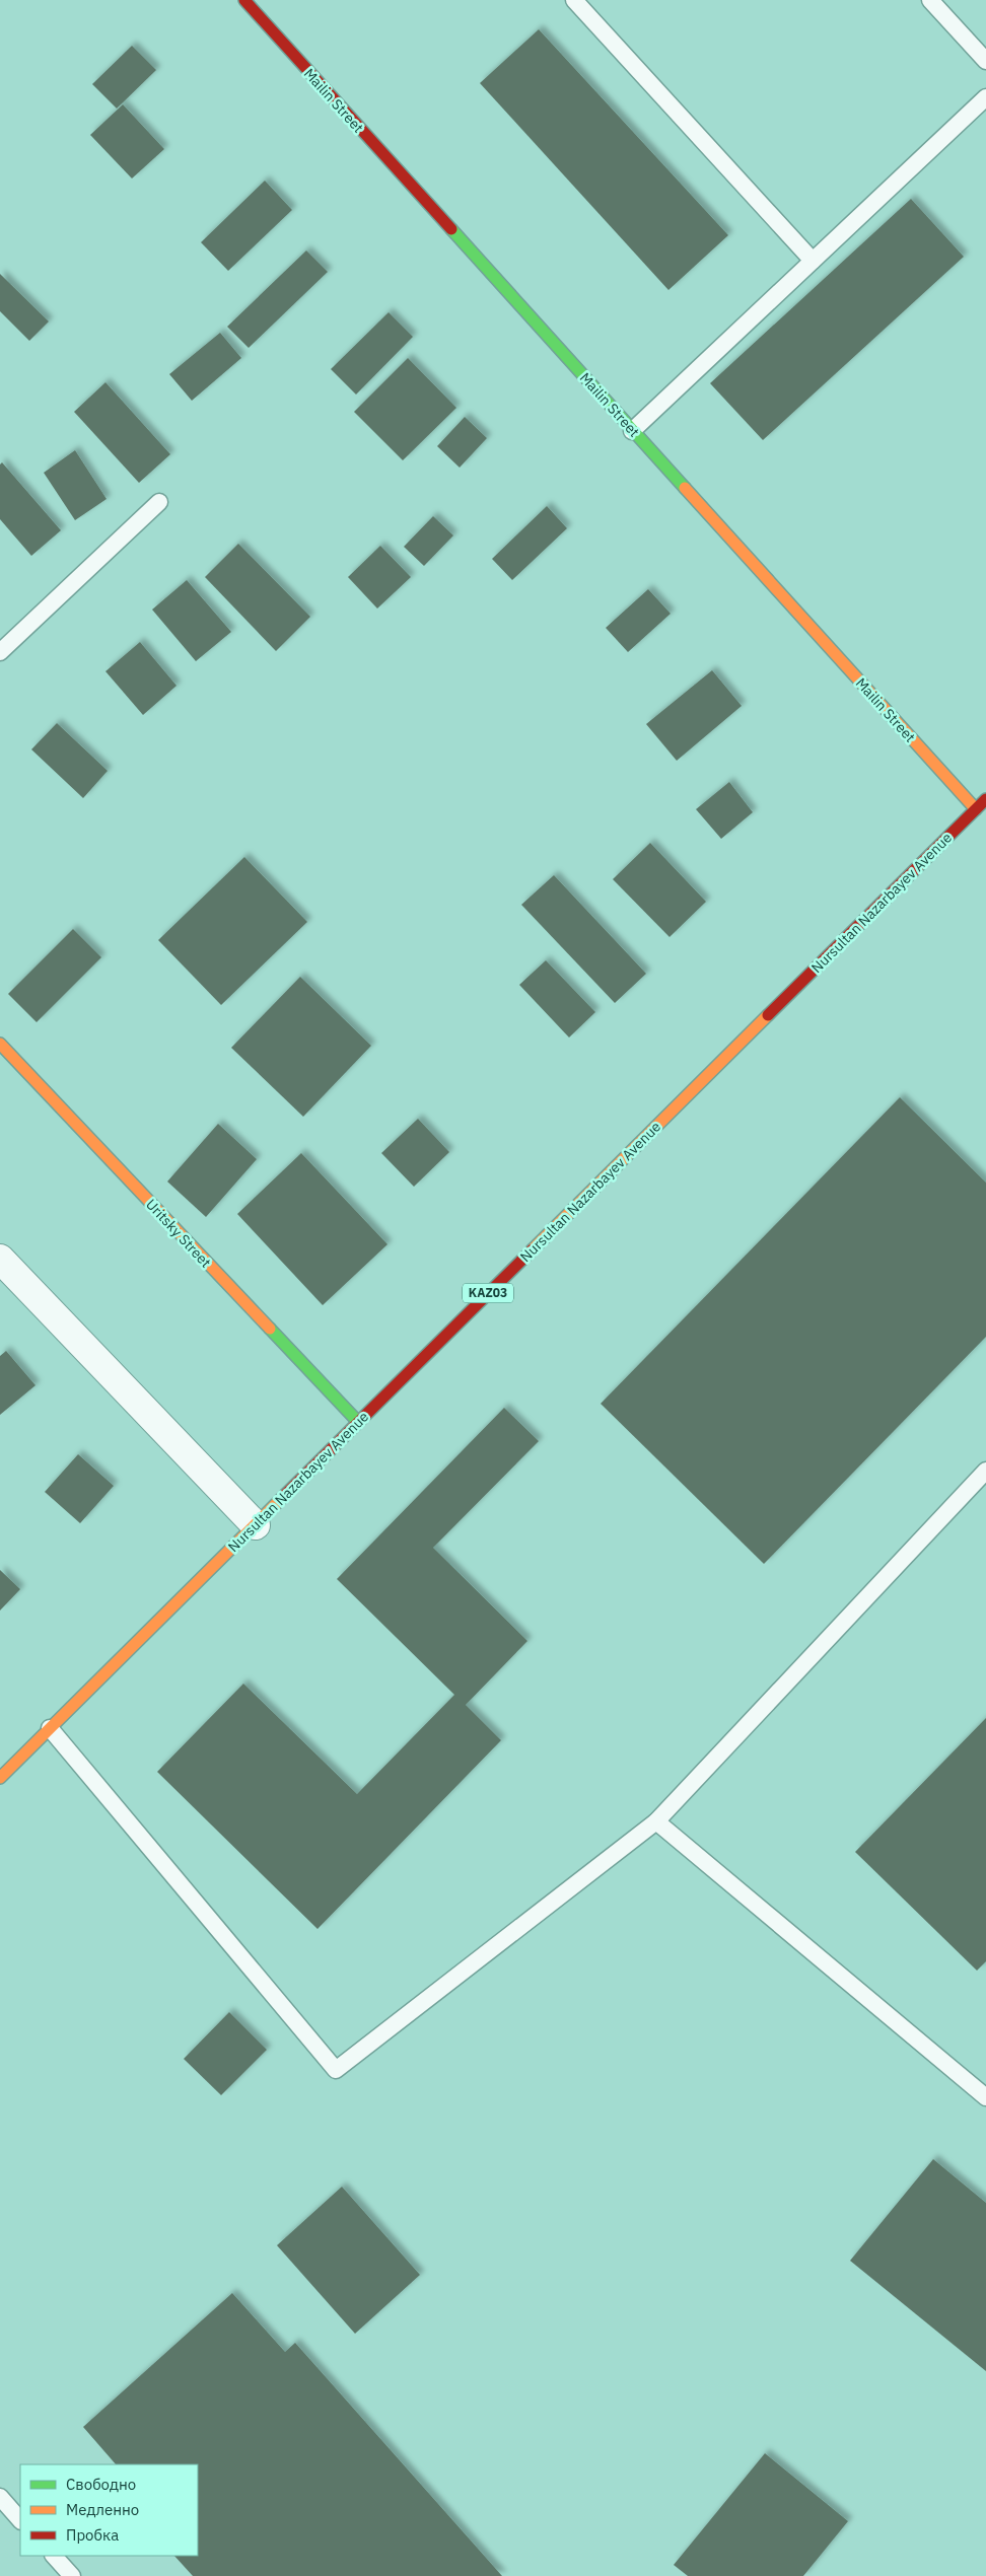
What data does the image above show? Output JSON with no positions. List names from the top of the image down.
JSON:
{
  "streets": {
    "main road": [
      "Mailin Street",
      "Nursultan Nazarbayev Avenue",
      "Uritsky Street",
      "KАZ03"
    ]
  },
  "crossings": [
    ["Mailin Street", "Nursultan Nazarbayev Avenue"],
    ["Nursultan Nazarbayev Avenue", "Uritsky Street"]
  ],
  "legend": ["Свободно", "Медленно", "Пробка"]
}
